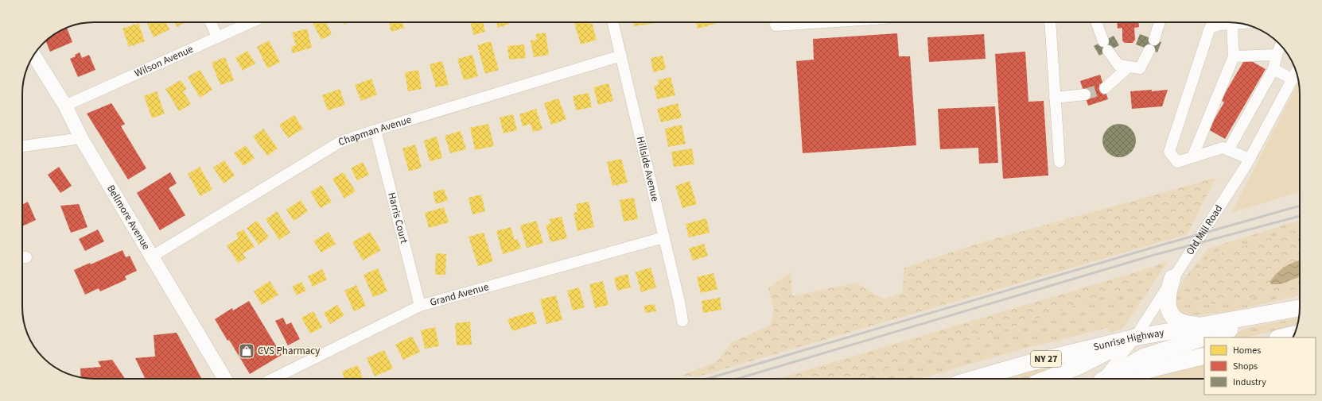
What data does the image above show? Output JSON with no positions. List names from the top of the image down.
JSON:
{
  "streets": {
    "highway": ["Sunrise Highway", "NY 27"],
    "main road": ["Bellmore Avenue"],
    "street": [
      "Wilson Avenue",
      "Chapman Avenue",
      "Hillside Avenue",
      "Harris Court",
      "Old Mill Road",
      "Grand Avenue"
    ]
  },
  "crossings": [
    ["Wilson Avenue", "Bellmore Avenue"],
    ["Chapman Avenue", "Hillside Avenue"],
    ["Chapman Avenue", "Bellmore Avenue"],
    ["Chapman Avenue", "Harris Court"],
    ["Hillside Avenue", "Grand Avenue"],
    ["Harris Court", "Grand Avenue"],
    ["Old Mill Road", "Sunrise Highway"]
  ],
  "places": {
    "shop": ["CVS Pharmacy"]
  },
  "legend": ["Homes", "Shops", "Industry"]
}
